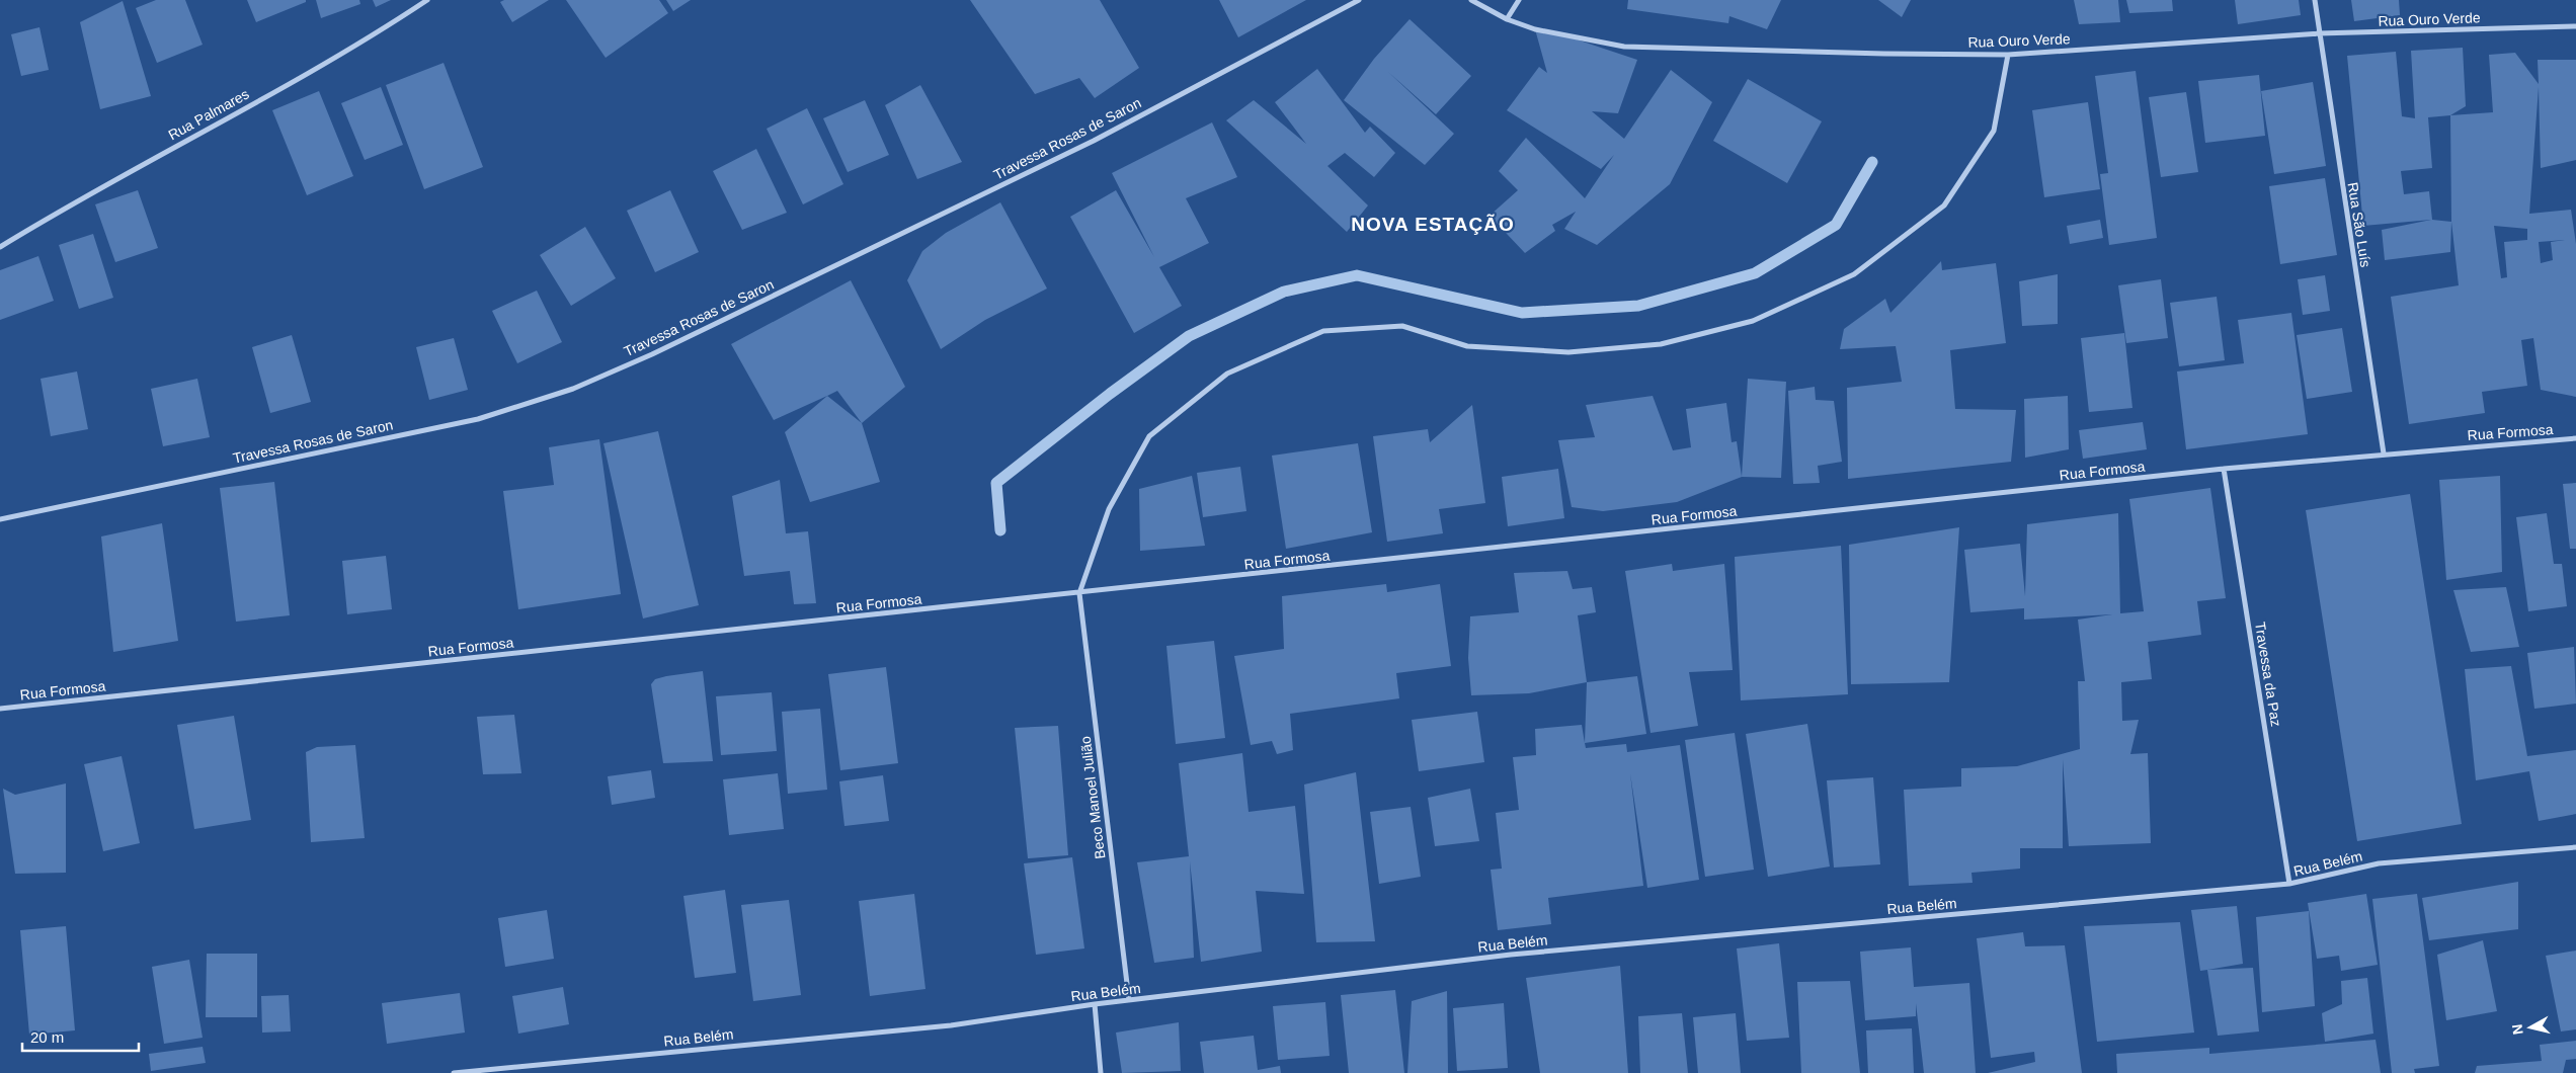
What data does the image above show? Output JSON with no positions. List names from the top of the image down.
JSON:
{
  "streets": {
    "street": [
      "Rua Ouro Verde",
      "Rua Palmares",
      "Travessa Rosas de Saron",
      "Rua São Luís",
      "Rua Formosa",
      "Travessa da Paz",
      "Beco Manoel Julião",
      "Rua Belém"
    ]
  },
  "crossings": [
    ["Rua Ouro Verde", "Rua São Luís"],
    ["Rua São Luís", "Rua Formosa"],
    ["Rua Formosa", "Travessa da Paz"],
    ["Rua Formosa", "Beco Manoel Julião"],
    ["Travessa da Paz", "Rua Belém"],
    ["Beco Manoel Julião", "Rua Belém"]
  ],
  "districts": ["NOVA ESTAÇÃO"],
  "scale_bar": "20 m",
  "north": "left"
}
